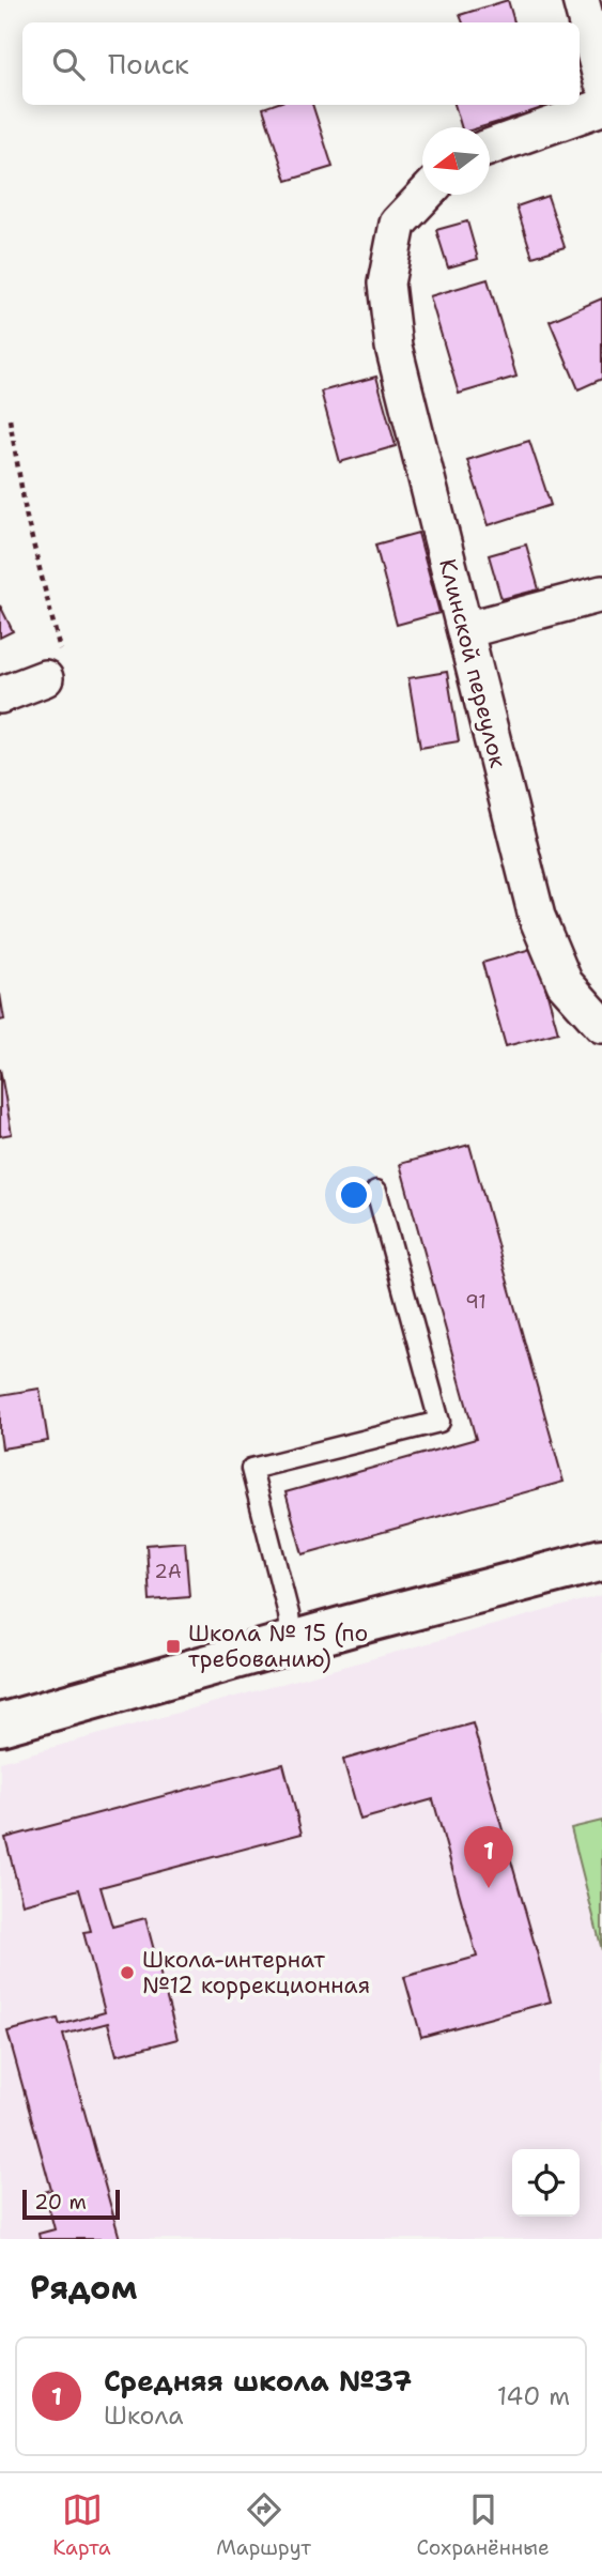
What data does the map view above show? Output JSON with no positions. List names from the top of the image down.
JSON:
{
  "streets": {
    "street": ["Клинской переулок"]
  },
  "places": {
    "transit": ["Школа № 15 (по требованию)"],
    "other": ["Школа-интернат №12 коррекционная"]
  },
  "house_numbers": ["91", "2А"],
  "scale_bar": "20 m",
  "north": "left",
  "page": {
    "search": "Поиск",
    "pins": "1",
    "scale": "20 m",
    "heading": "Рядом",
    "list": [
      {
        "mark": "1",
        "name": "Средняя школа №37",
        "note": "Школа",
        "value": "140 m"
      }
    ],
    "nav": ["Карта", "Маршрут", "Сохранённые"]
  }
}
